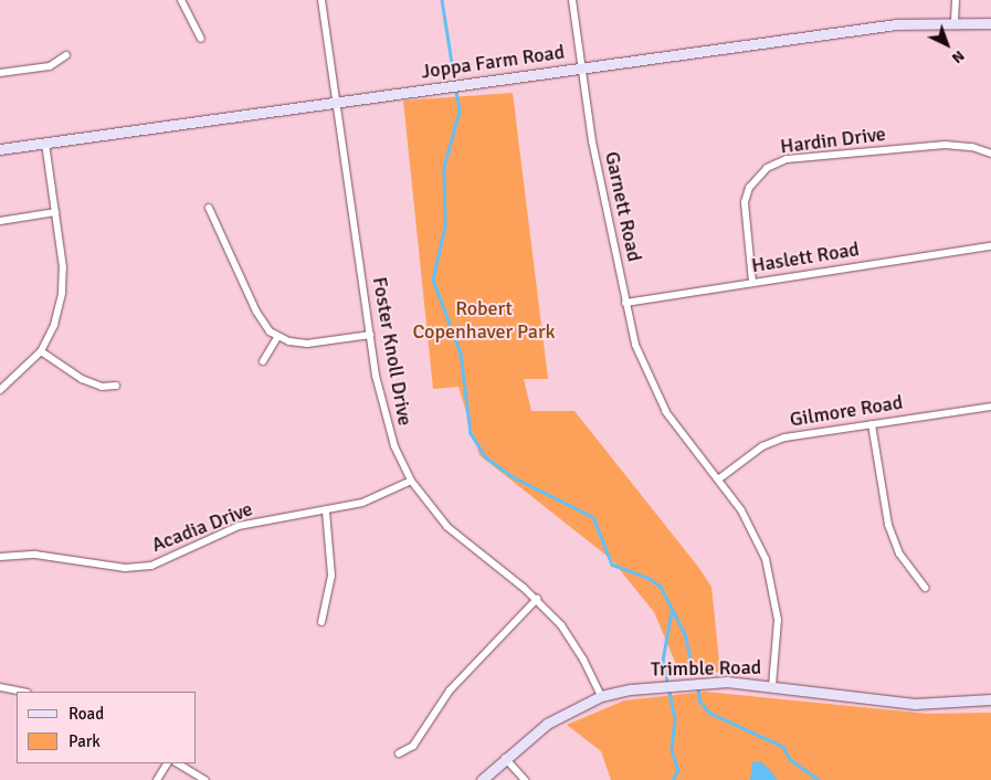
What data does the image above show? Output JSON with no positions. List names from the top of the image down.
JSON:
{
  "streets": {
    "street": [
      "Joppa Farm Road",
      "Hardin Drive",
      "Garnett Road",
      "Haslett Road",
      "Foster Knoll Drive",
      "Gilmore Road",
      "Acadia Drive",
      "Trimble Road"
    ]
  },
  "crossings": [
    ["Joppa Farm Road", "Garnett Road"],
    ["Joppa Farm Road", "Foster Knoll Drive"],
    ["Hardin Drive", "Haslett Road"],
    ["Garnett Road", "Haslett Road"],
    ["Garnett Road", "Gilmore Road"],
    ["Garnett Road", "Trimble Road"],
    ["Foster Knoll Drive", "Acadia Drive"],
    ["Foster Knoll Drive", "Trimble Road"]
  ],
  "parks": ["Robert Copenhaver Park"],
  "legend": ["Road", "Park"],
  "north": "bottom right"
}
